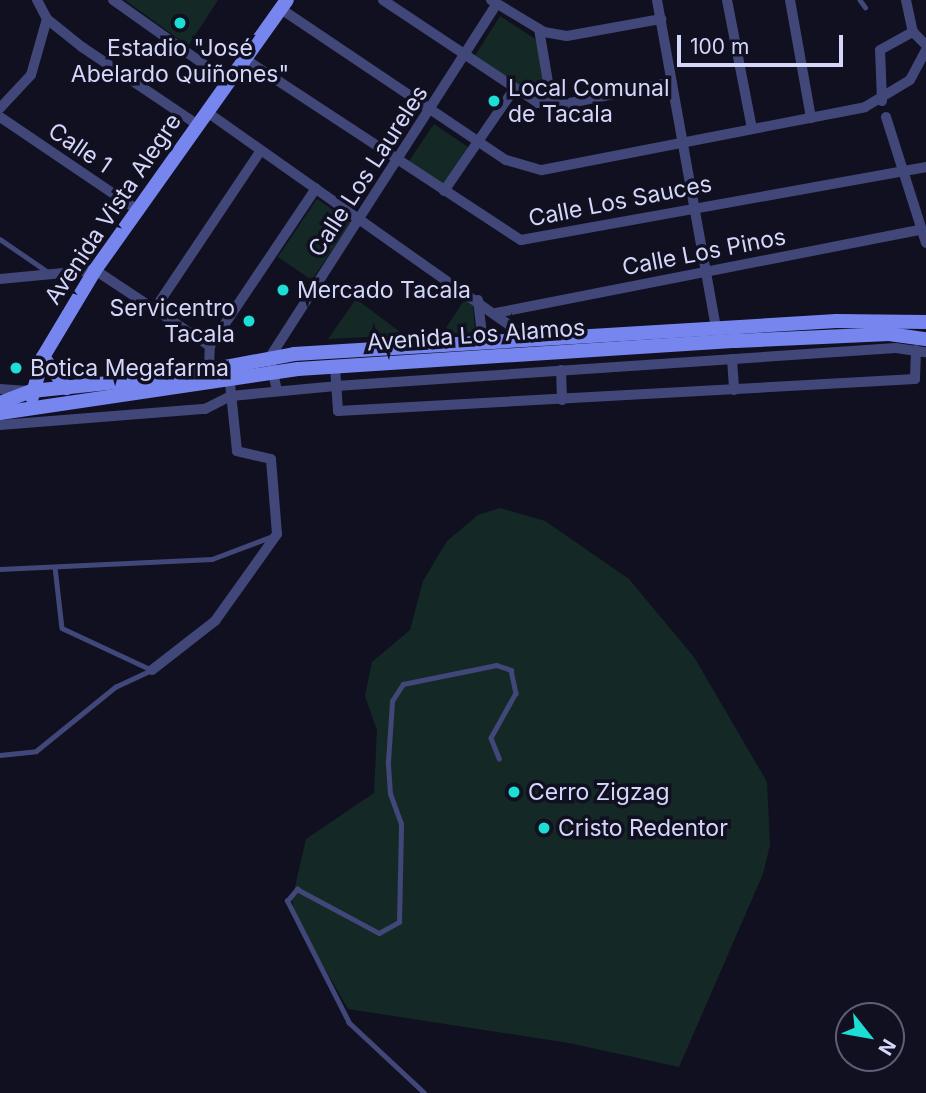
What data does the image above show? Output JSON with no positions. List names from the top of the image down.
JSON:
{
  "streets": {
    "main road": ["Avenida Vista Alegre", "Avenida Los Alamos"],
    "street": [
      "Calle 1",
      "Calle Los Laureles",
      "Calle Los Sauces",
      "Calle Los Pinos"
    ]
  },
  "crossings": [
    ["Calle 1", "Avenida Vista Alegre"],
    ["Calle Los Laureles", "Calle Los Sauces"],
    ["Calle Los Laureles", "Avenida Los Alamos"],
    ["Calle Los Sauces", "Avenida Vista Alegre"],
    ["Avenida Vista Alegre", "Avenida Los Alamos"]
  ],
  "places": [
    "Estadio \"José Abelardo Quiñones\"",
    "Local Comunal de Tacala",
    "Mercado Tacala",
    "Servicentro Tacala",
    "Botica Megafarma",
    "Cerro Zigzag",
    "Cristo Redentor"
  ],
  "scale_bar": "100 m",
  "north": "bottom right"
}
